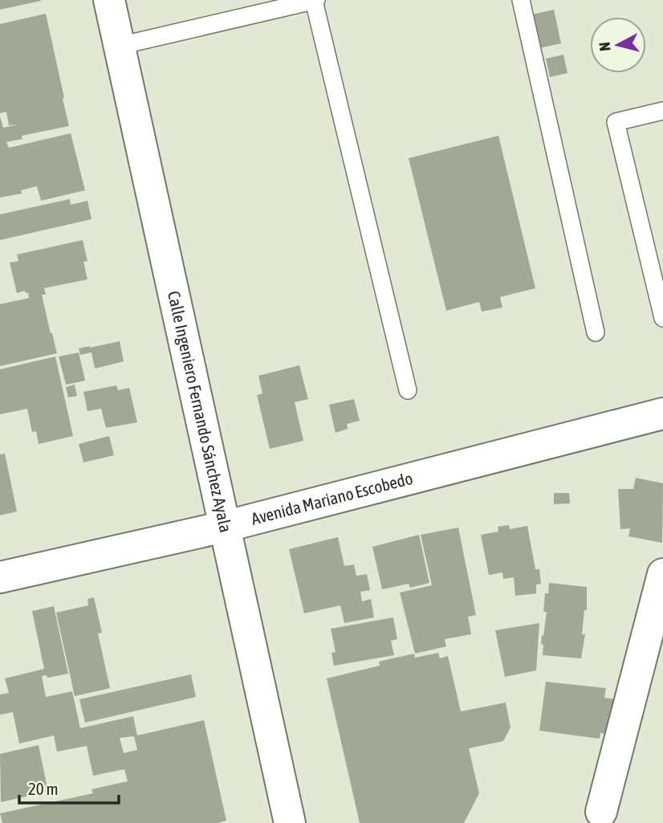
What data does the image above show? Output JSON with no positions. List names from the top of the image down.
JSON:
{
  "streets": {
    "street": ["Calle Ingeniero Fernando Sánchez Ayala", "Avenida Mariano Escobedo"]
  },
  "crossings": [
    ["Calle Ingeniero Fernando Sánchez Ayala", "Avenida Mariano Escobedo"]
  ],
  "scale_bar": "20 m",
  "north": "left"
}
